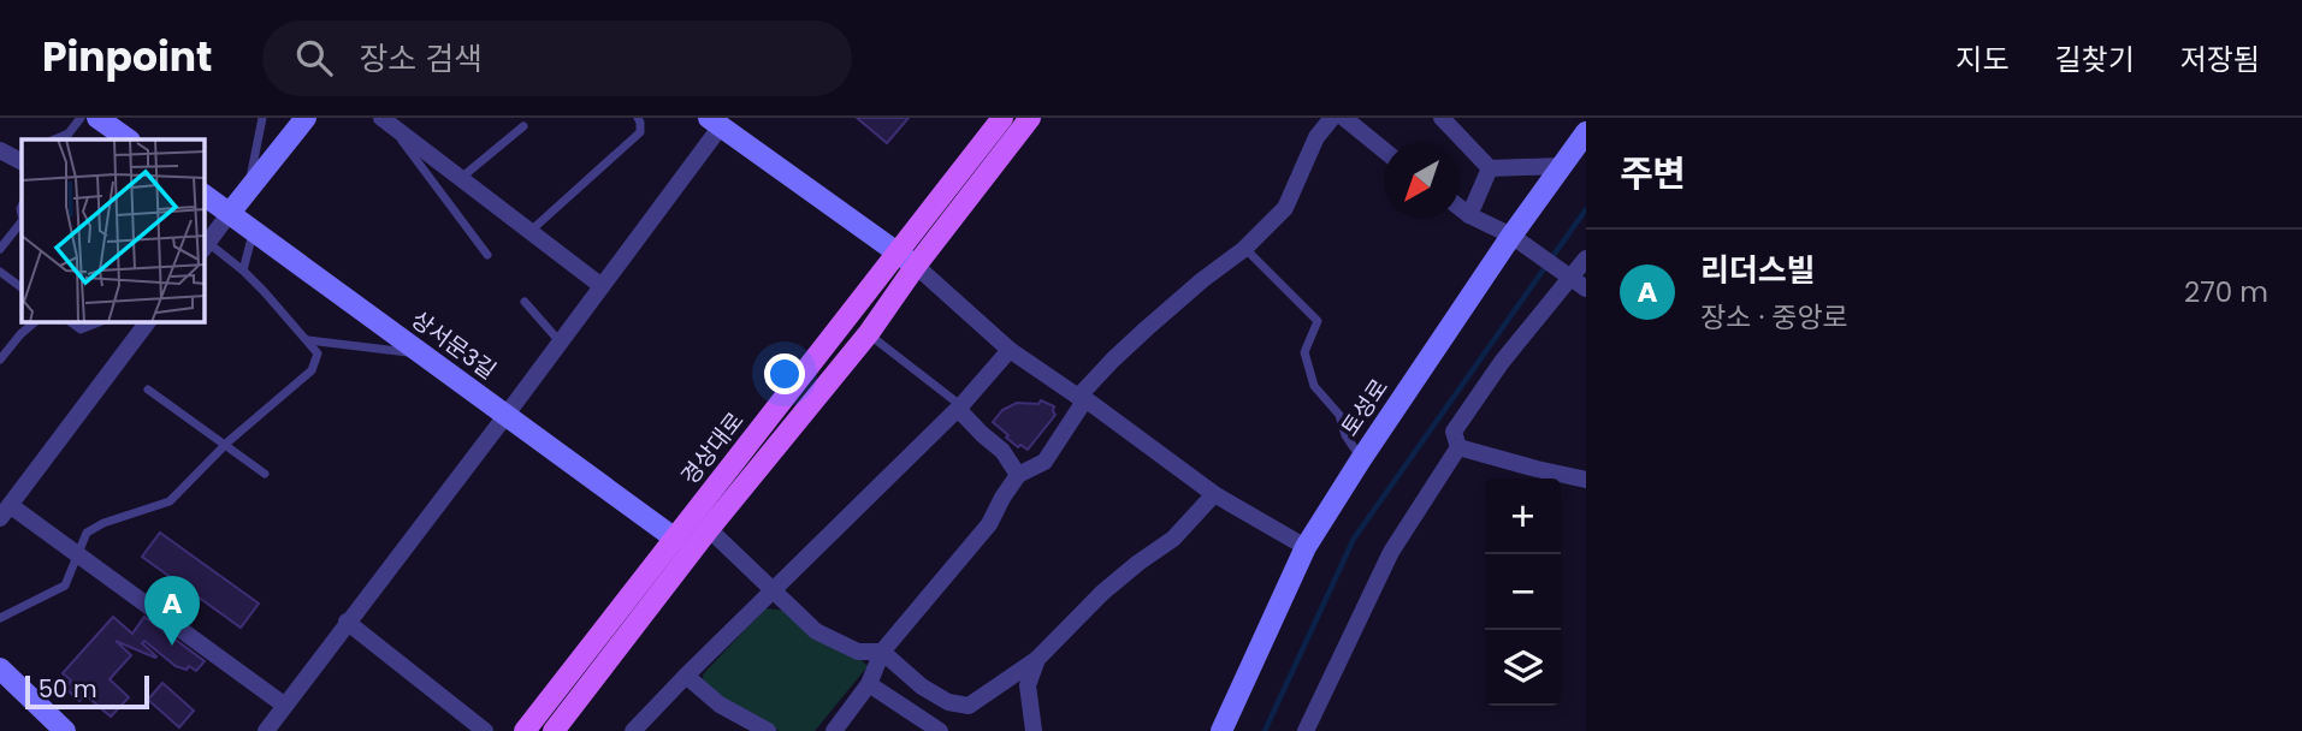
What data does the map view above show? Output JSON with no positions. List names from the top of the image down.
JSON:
{
  "streets": {
    "main road": ["경상대로"],
    "street": ["상서문3길", "토성로"]
  },
  "crossings": [
    ["상서문3길", "경상대로"]
  ],
  "scale_bar": "50 m",
  "north": "bottom left",
  "page": {
    "header": "Pinpoint",
    "search": "장소 검색",
    "nav": ["지도", "길찾기", "저장됨"],
    "heading": "주변",
    "list": [
      {
        "mark": "A",
        "name": "리더스빌",
        "note": "장소 · 중앙로",
        "value": "270 m"
      }
    ],
    "map_buttons": ["+", "−"],
    "pins": "A",
    "scale": "50 m"
  }
}
